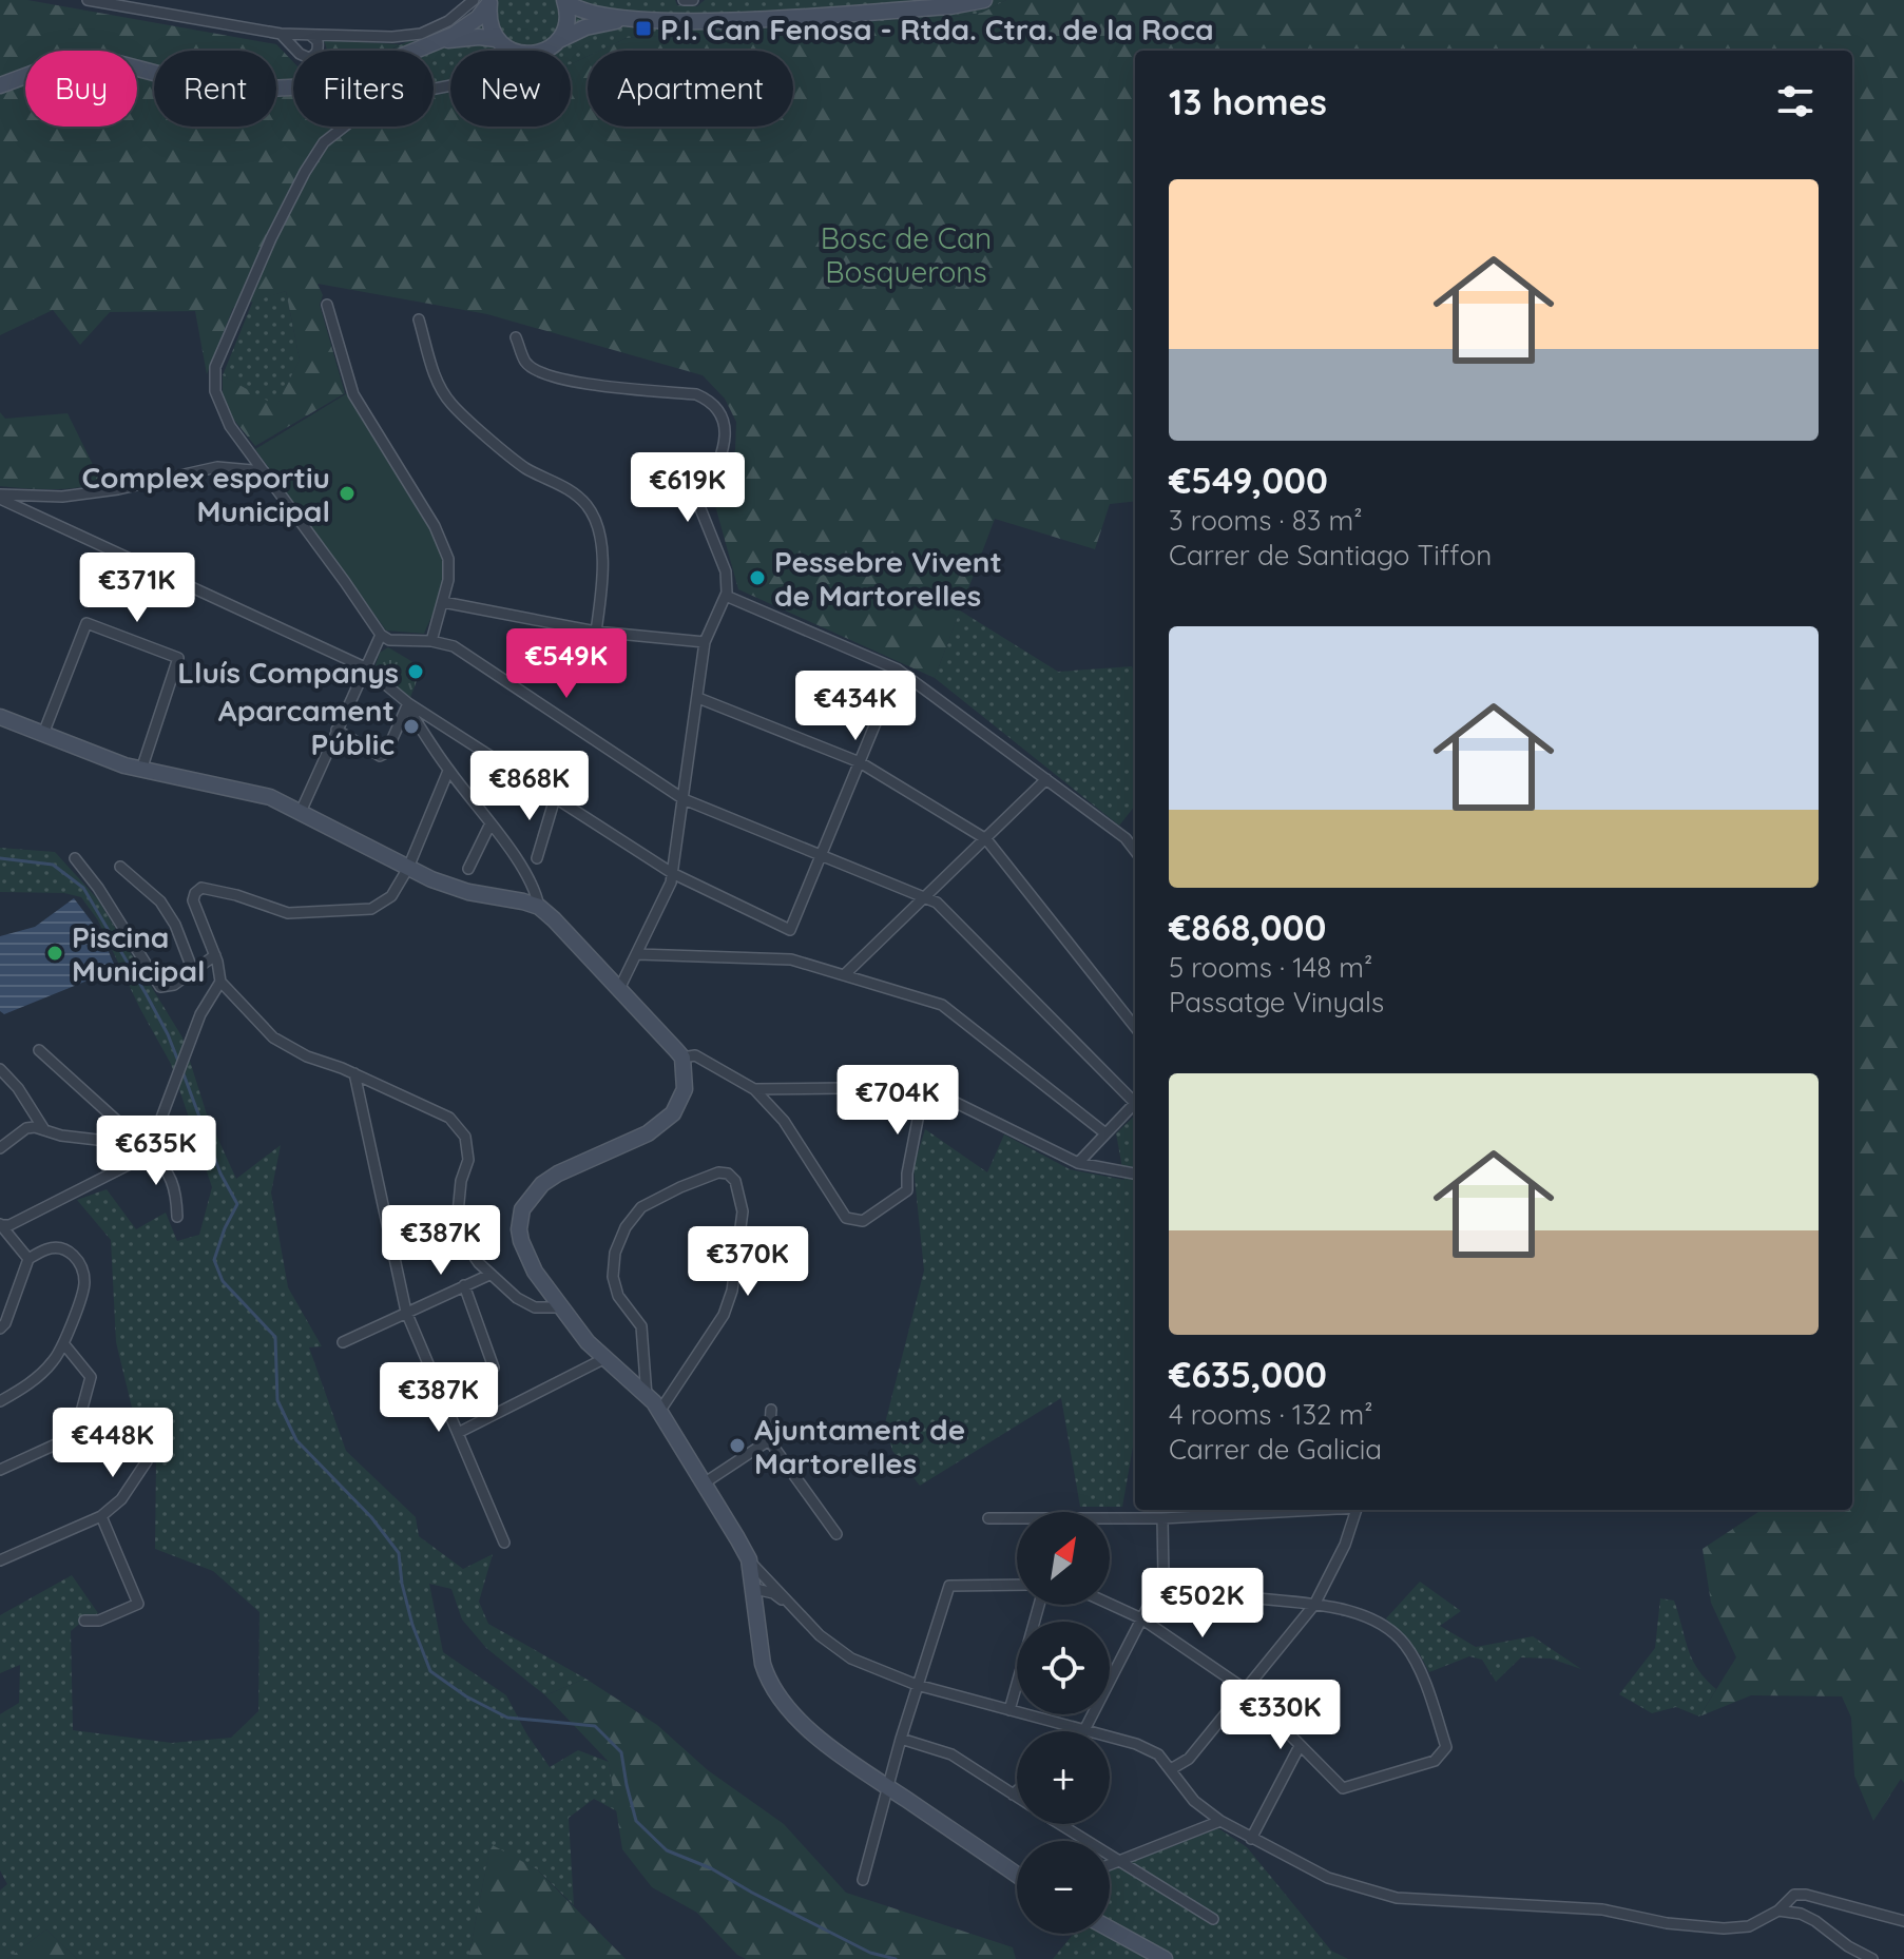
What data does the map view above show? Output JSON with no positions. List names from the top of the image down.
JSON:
{
  "parks": ["Bosc de Can Bosquerons"],
  "places": {
    "transit": ["P.I. Can Fenosa - Rtda. Ctra. de la Roca"],
    "other": [
      "Complex esportiu Municipal",
      "Pessebre Vivent de Martorelles",
      "Lluís Companys",
      "Aparcament Públic",
      "Piscina Municipal",
      "Ajuntament de Martorelles"
    ]
  },
  "north": "top right",
  "page": {
    "chip": [
      "Buy",
      "Rent",
      "Filters",
      "New",
      "Apartment"
    ],
    "heading": "13 homes",
    "list": [
      {
        "name": "€549,000",
        "note": "3 rooms · 83 m² · Carrer de Santiago Tiffon"
      },
      {
        "name": "€868,000",
        "note": "5 rooms · 148 m² · Passatge Vinyals"
      },
      {
        "name": "€635,000",
        "note": "4 rooms · 132 m² · Carrer de Galicia"
      }
    ],
    "price": [
      "€619K",
      "€371K",
      "€549K",
      "€434K",
      "€868K",
      "€704K",
      "€635K",
      "€387K",
      "€370K",
      "€387K",
      "€448K",
      "€502K",
      "€330K"
    ],
    "map_buttons": ["+", "−"]
  }
}
